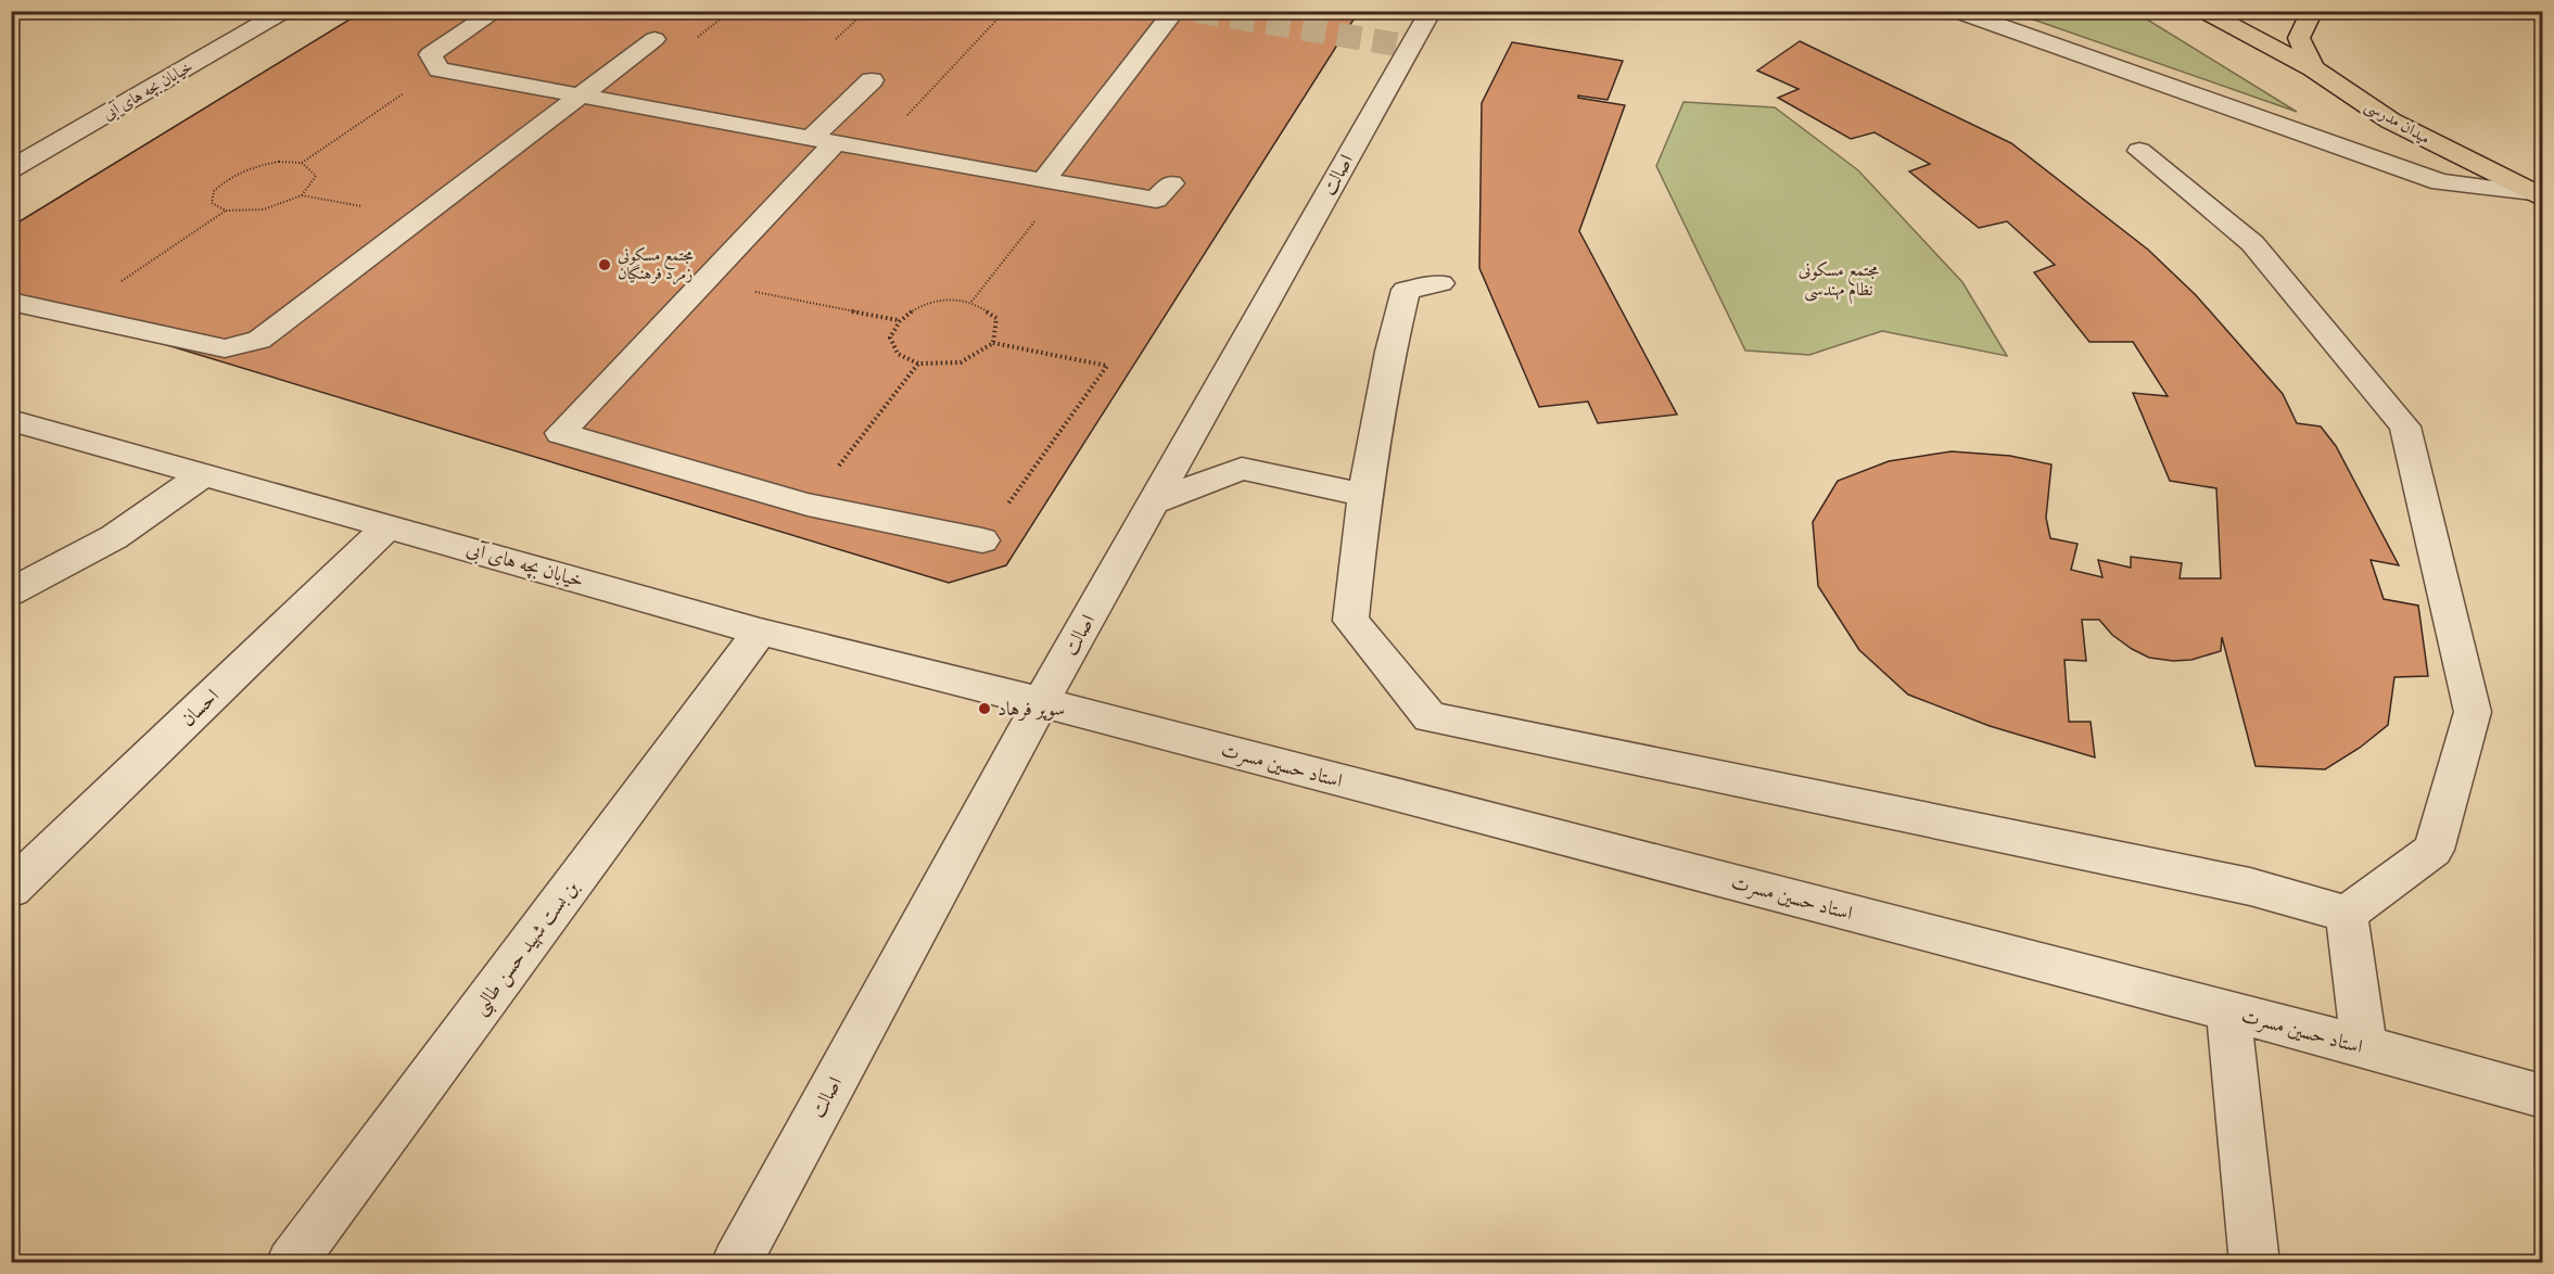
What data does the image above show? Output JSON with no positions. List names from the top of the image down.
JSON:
{
  "streets": {
    "main road": ["میدان مدرسی"],
    "street": [
      "خیابان بچه های آبی",
      "اصالت",
      "احسان",
      "استاد حسین مسرت",
      "بن بست شهید حسن طالبی"
    ]
  },
  "crossings": [
    ["خیابان بچه های آبی", "اصالت"],
    ["خیابان بچه های آبی", "احسان"],
    ["خیابان بچه های آبی", "استاد حسین مسرت"],
    ["خیابان بچه های آبی", "بن بست شهید حسن طالبی"],
    ["اصالت", "استاد حسین مسرت"]
  ],
  "districts": ["مجتمع مسکونی نظام مهندسی"],
  "places": ["مجتمع مسکونی زمرد فرهنگیان", "سوپر فرهاد"]
}
